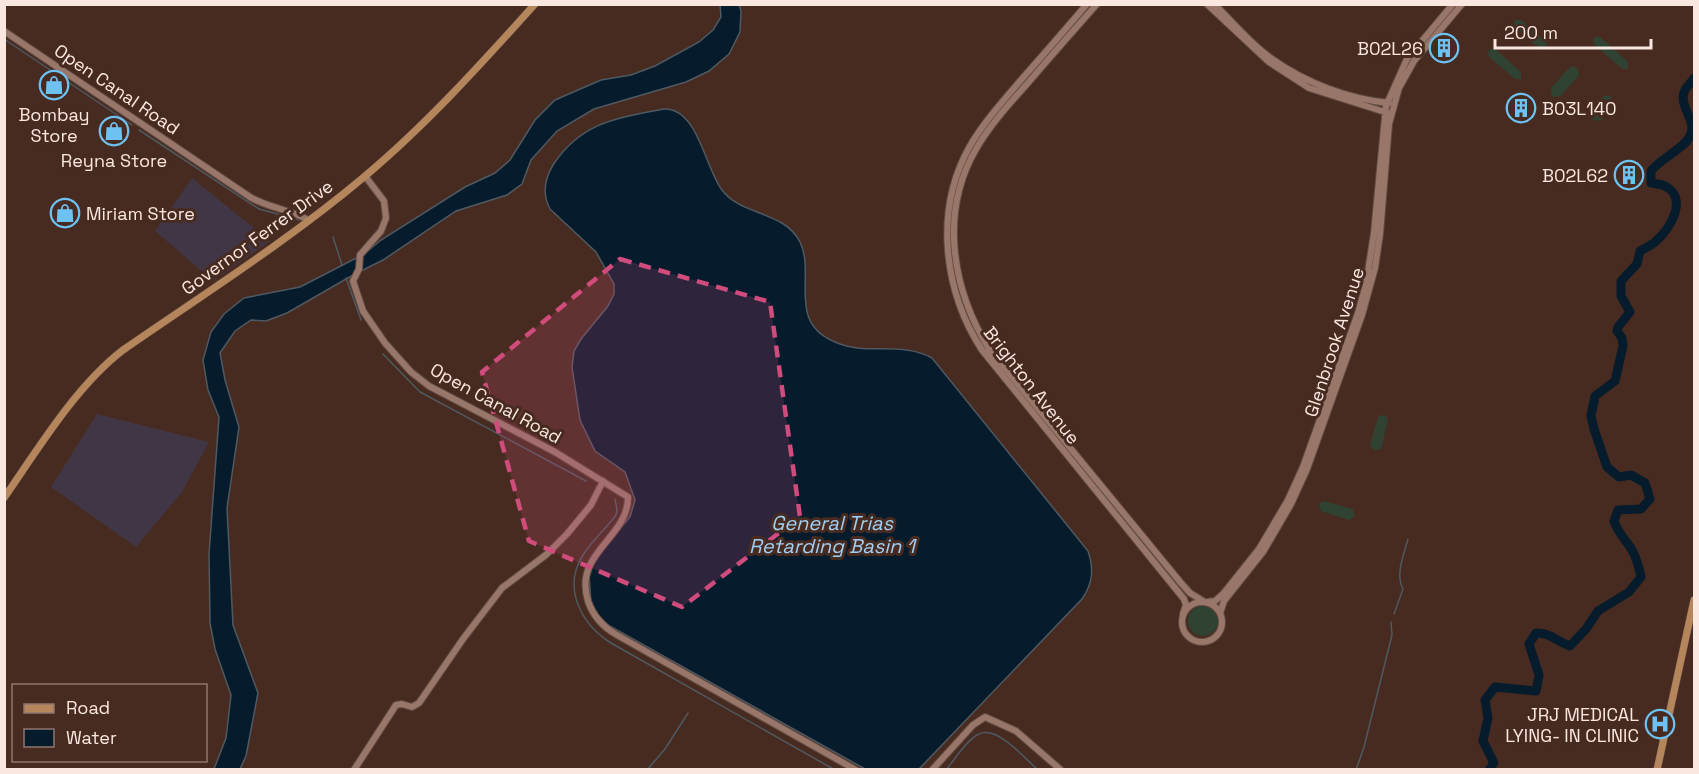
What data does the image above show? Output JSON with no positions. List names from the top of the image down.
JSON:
{
  "streets": {
    "main road": ["Governor Ferrer Drive"],
    "street": ["Open Canal Road", "Glenbrook Avenue", "Brighton Avenue"]
  },
  "crossings": [
    ["Open Canal Road", "Governor Ferrer Drive"],
    ["Glenbrook Avenue", "Brighton Avenue"]
  ],
  "water": ["General Trias Retarding Basin 1"],
  "places": {
    "building": ["B02L26", "B03L140", "B02L62"],
    "shop": ["Bombay Store", "Reyna Store", "Miriam Store"],
    "hospital": ["JRJ MEDICAL LYING- IN CLINIC"]
  },
  "legend": ["Road", "Water"],
  "scale_bar": "200 m"
}
